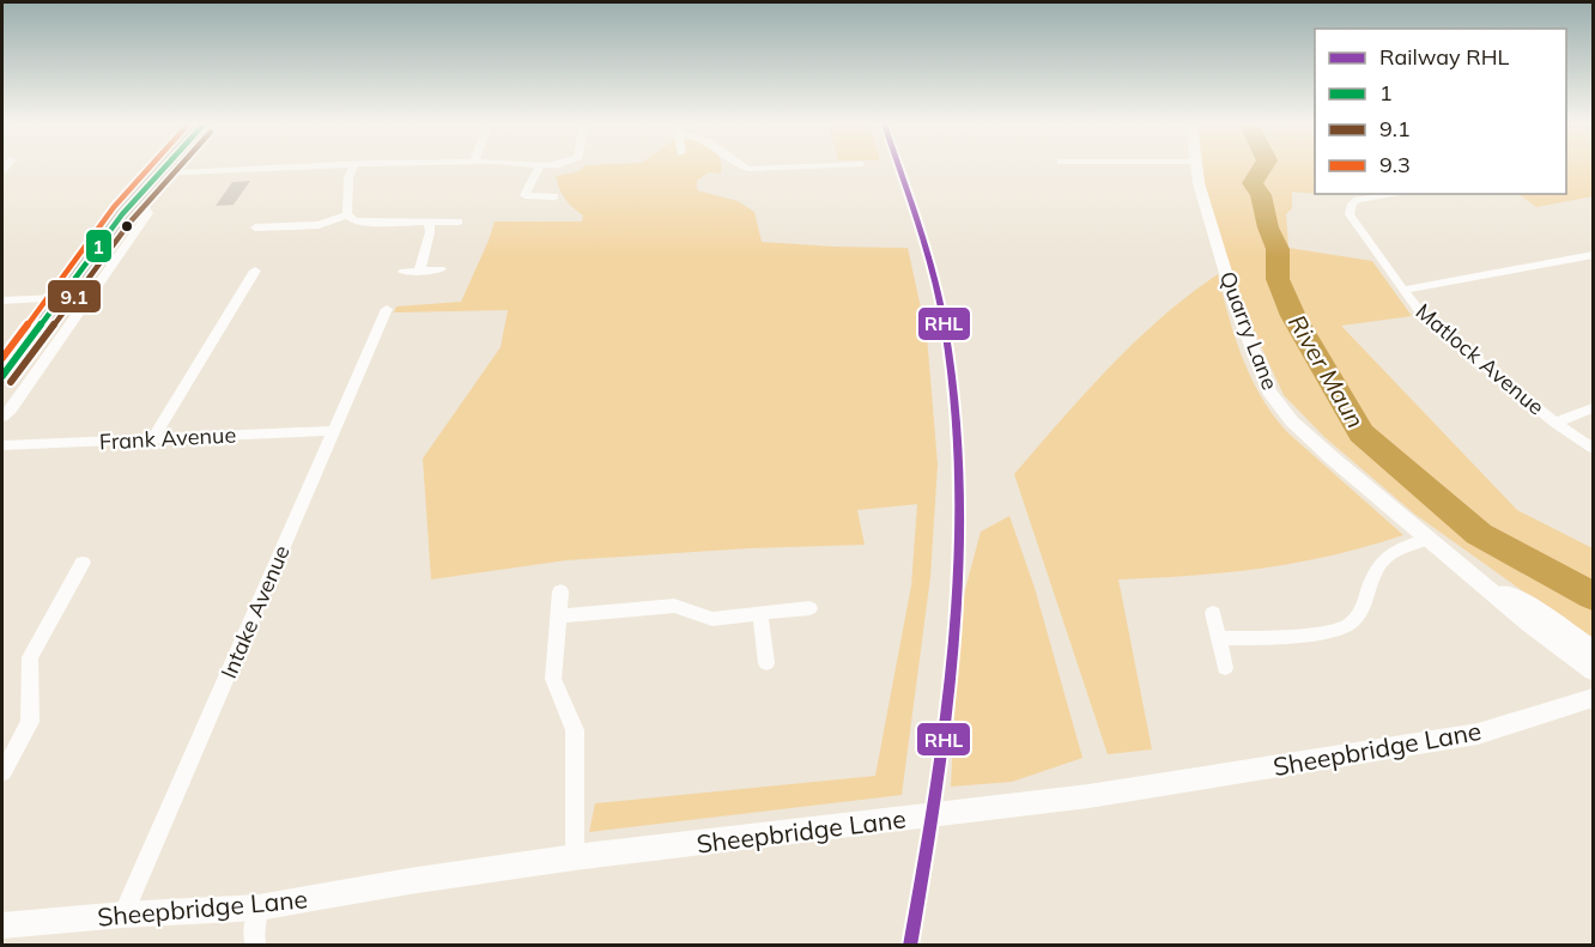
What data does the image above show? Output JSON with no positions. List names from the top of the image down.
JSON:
{
  "streets": {
    "street": [
      "Quarry Lane",
      "Matlock Avenue",
      "Frank Avenue",
      "Intake Avenue",
      "Sheepbridge Lane"
    ]
  },
  "crossings": [
    ["Frank Avenue", "Intake Avenue"],
    ["Intake Avenue", "Sheepbridge Lane"]
  ],
  "water": ["River Maun"],
  "lines": [
    "rail line RHL",
    "transit line 1",
    "transit line 9.1",
    "transit line 9.3"
  ],
  "legend": [
    "Railway RHL",
    "1",
    "9.1",
    "9.3"
  ]
}
